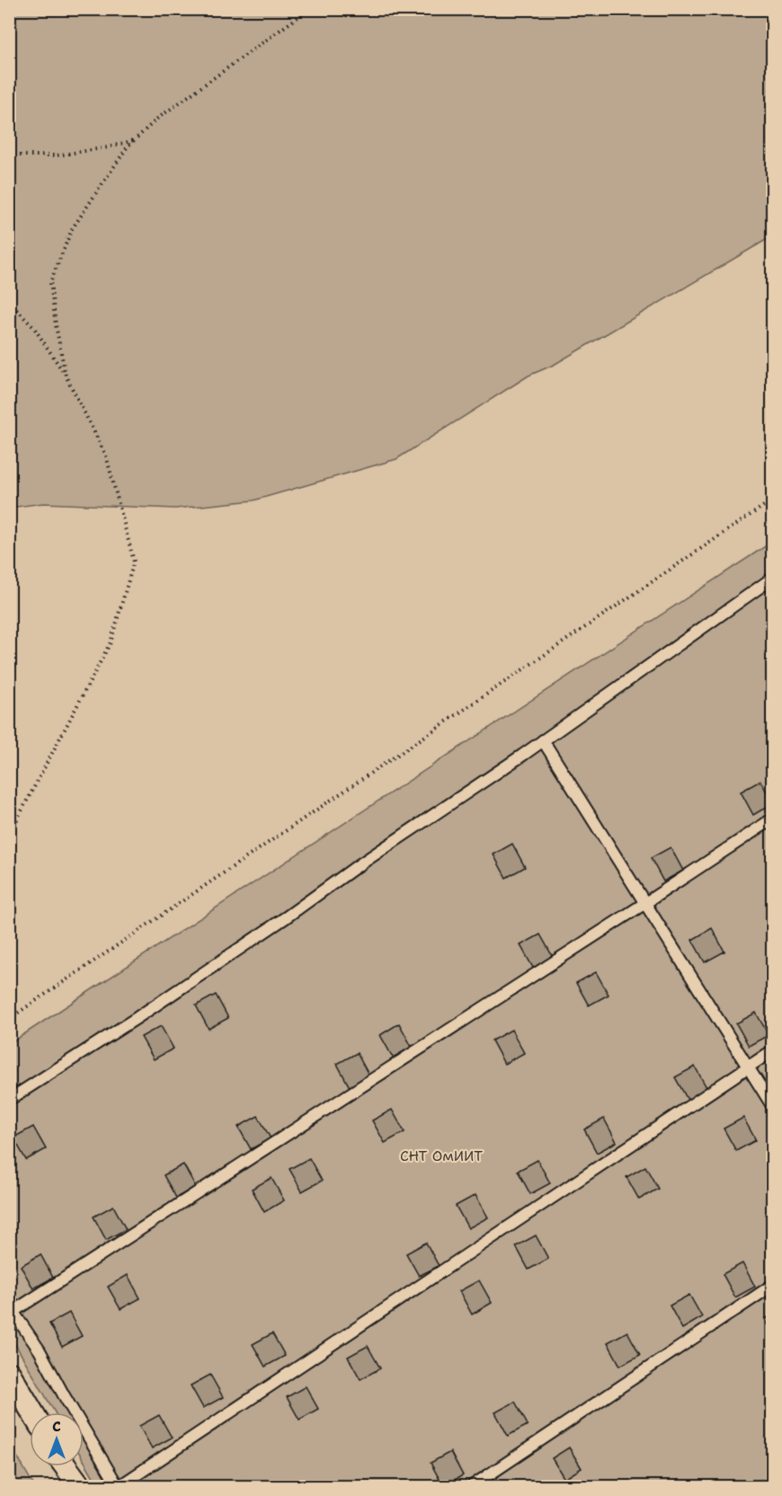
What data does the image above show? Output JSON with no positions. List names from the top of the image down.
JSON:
{
  "parks": ["СНТ ОмИИТ"],
  "north": "top"
}
